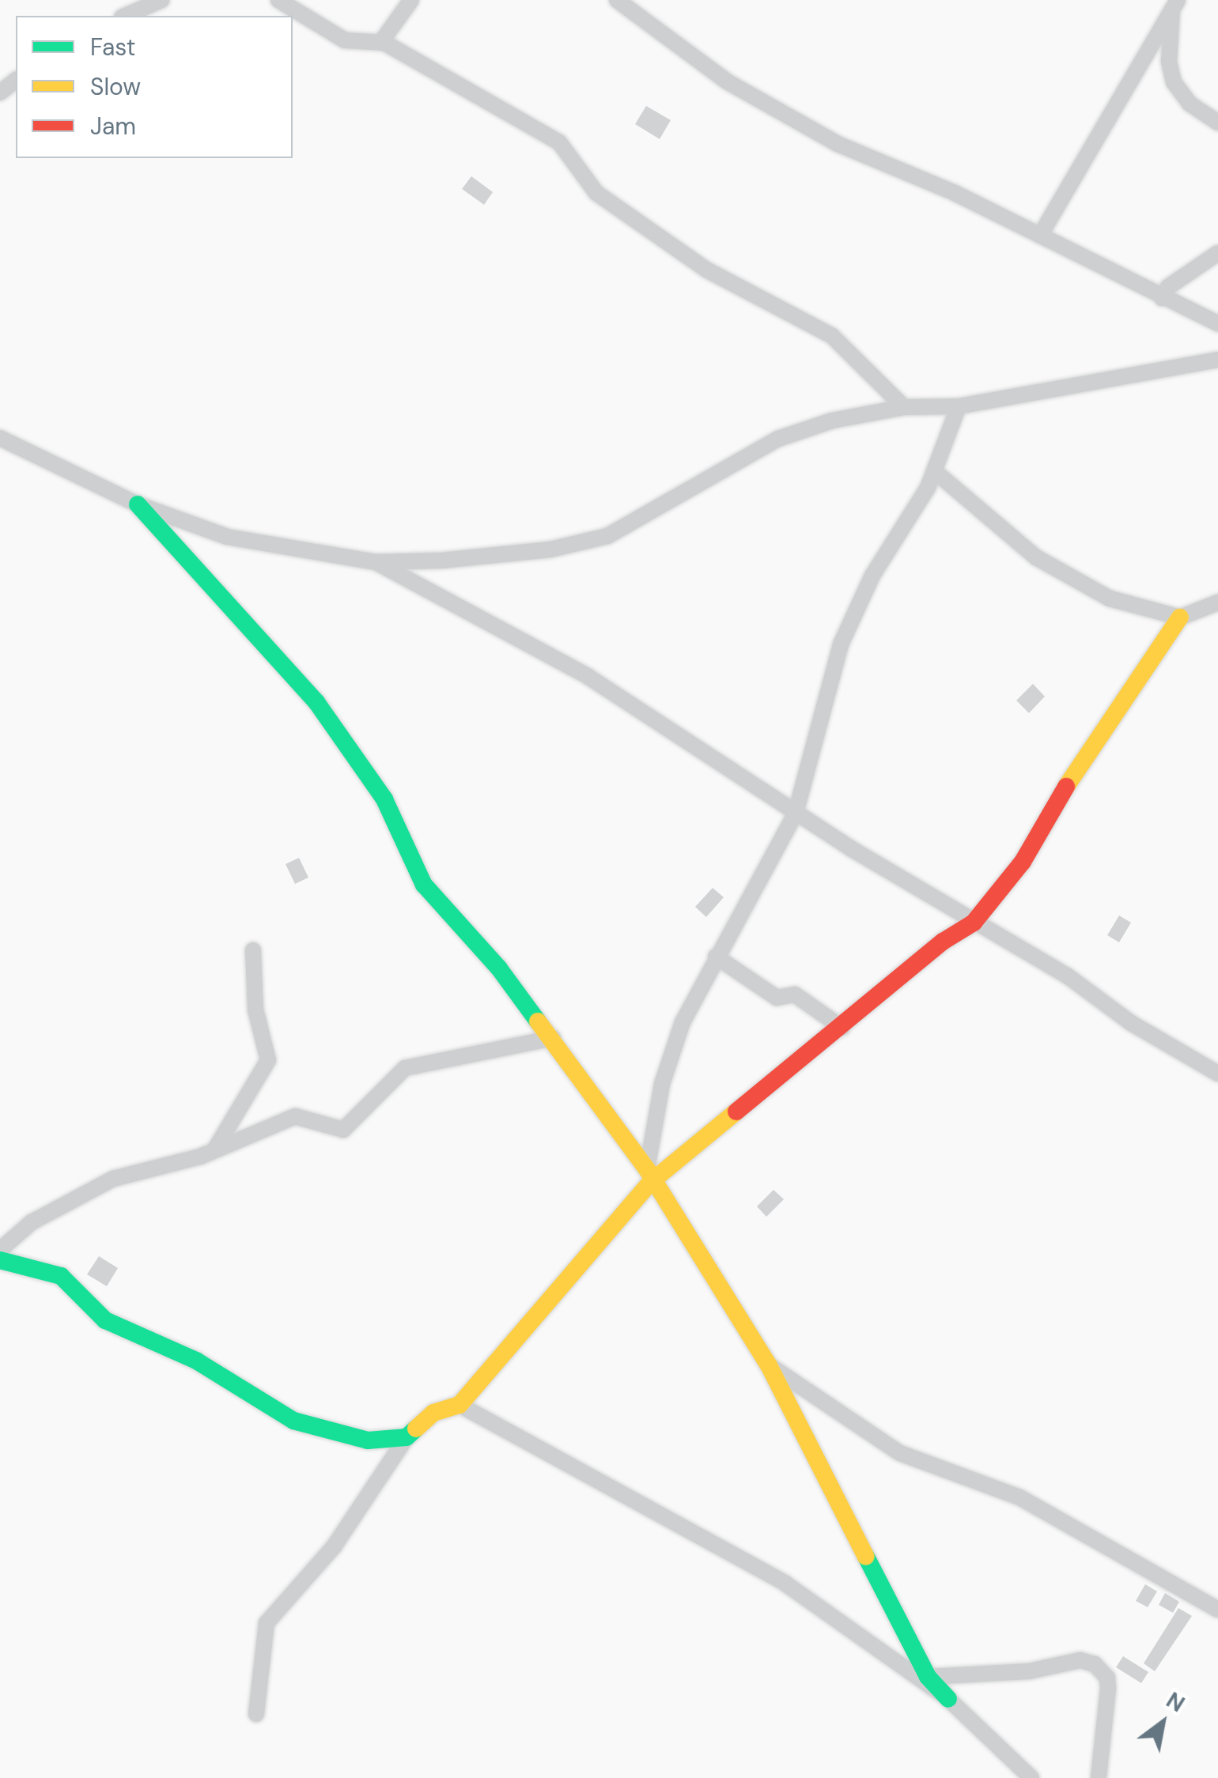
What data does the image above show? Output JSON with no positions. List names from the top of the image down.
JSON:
{
  "legend": ["Fast", "Slow", "Jam"],
  "north": "top right"
}
